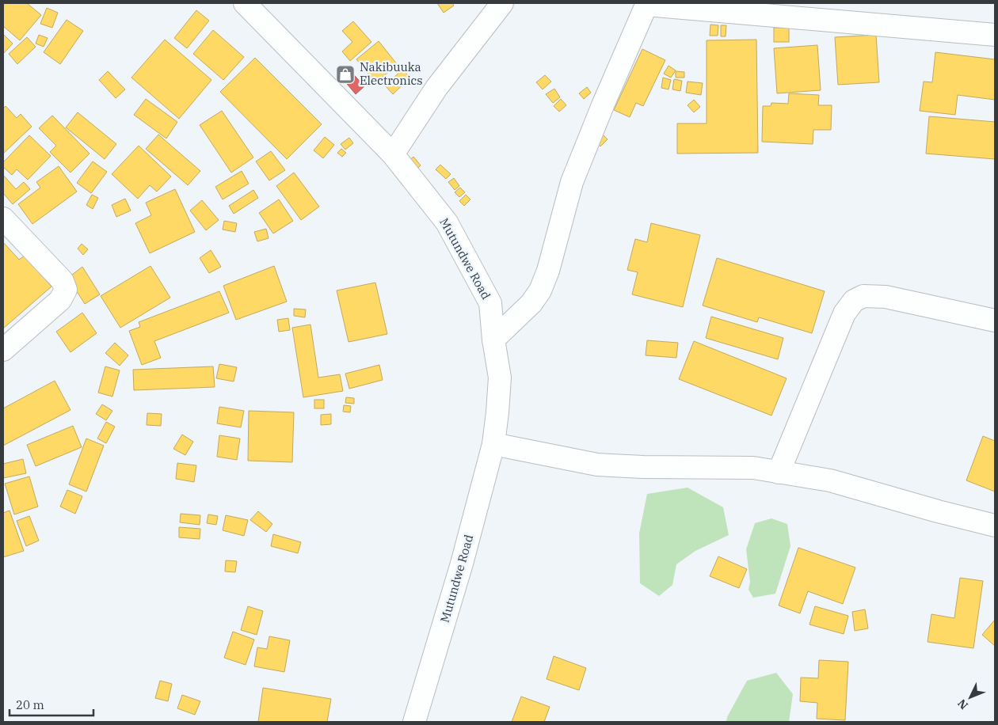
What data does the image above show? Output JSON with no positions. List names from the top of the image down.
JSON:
{
  "streets": {
    "street": ["Mutundwe Road"]
  },
  "places": {
    "shop": ["Nakibuuka Electronics"]
  },
  "scale_bar": "20 m",
  "north": "bottom left"
}
